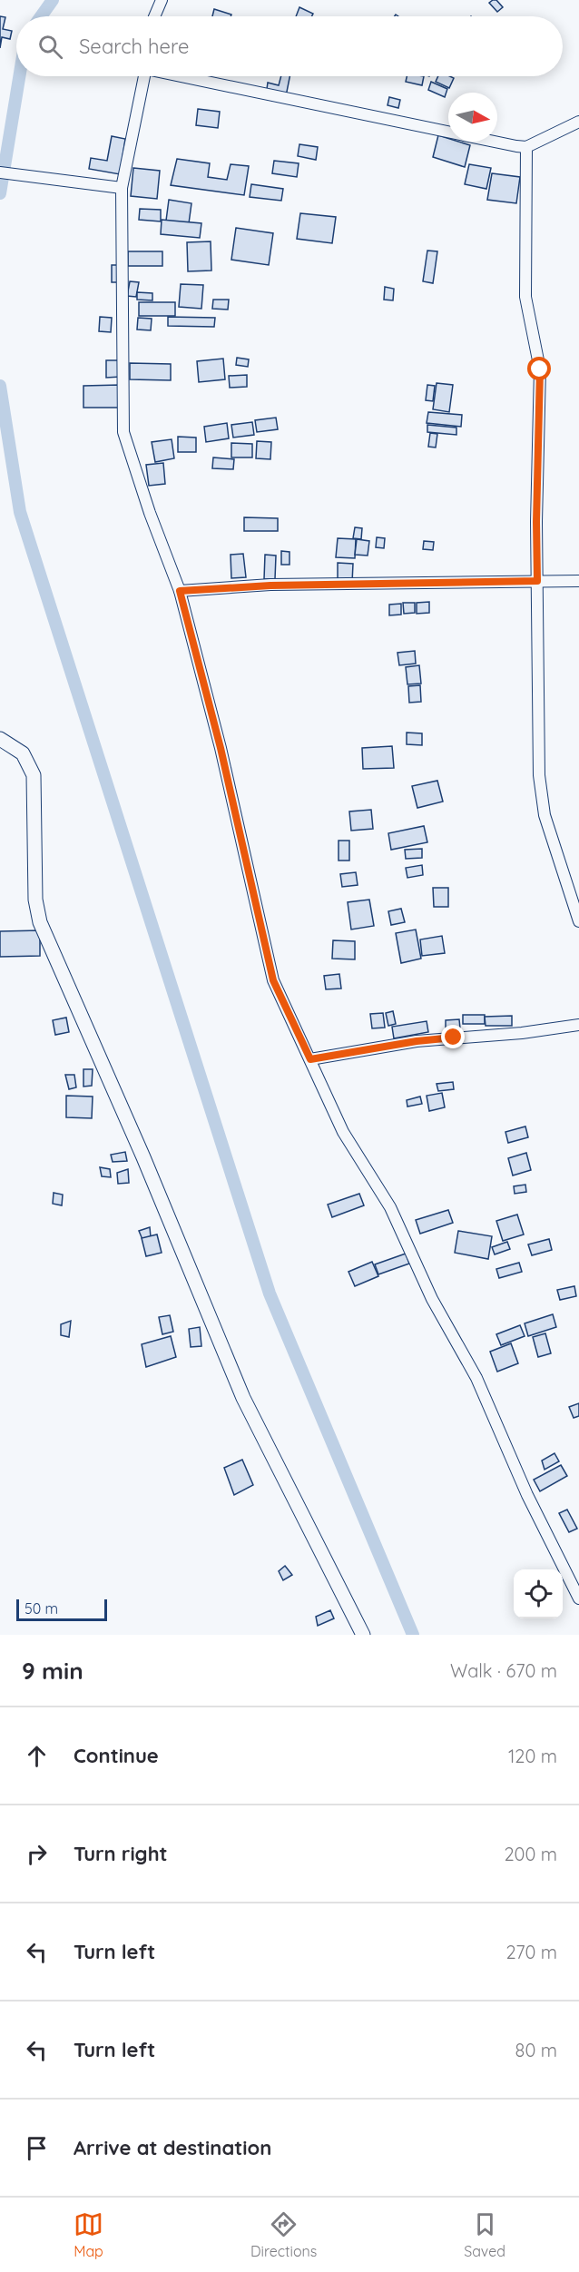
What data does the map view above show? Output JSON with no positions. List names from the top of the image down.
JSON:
{
  "scale_bar": "50 m",
  "north": "right",
  "page": {
    "search": "Search here",
    "scale": "50 m",
    "heading": ["9 min", "Walk · 670 m"],
    "list": [
      ["Continue", "120 m"],
      ["Turn right", "200 m"],
      ["Turn left", "270 m"],
      ["Turn left", "80 m"],
      "Arrive at destination"
    ],
    "nav": ["Map", "Directions", "Saved"]
  }
}
